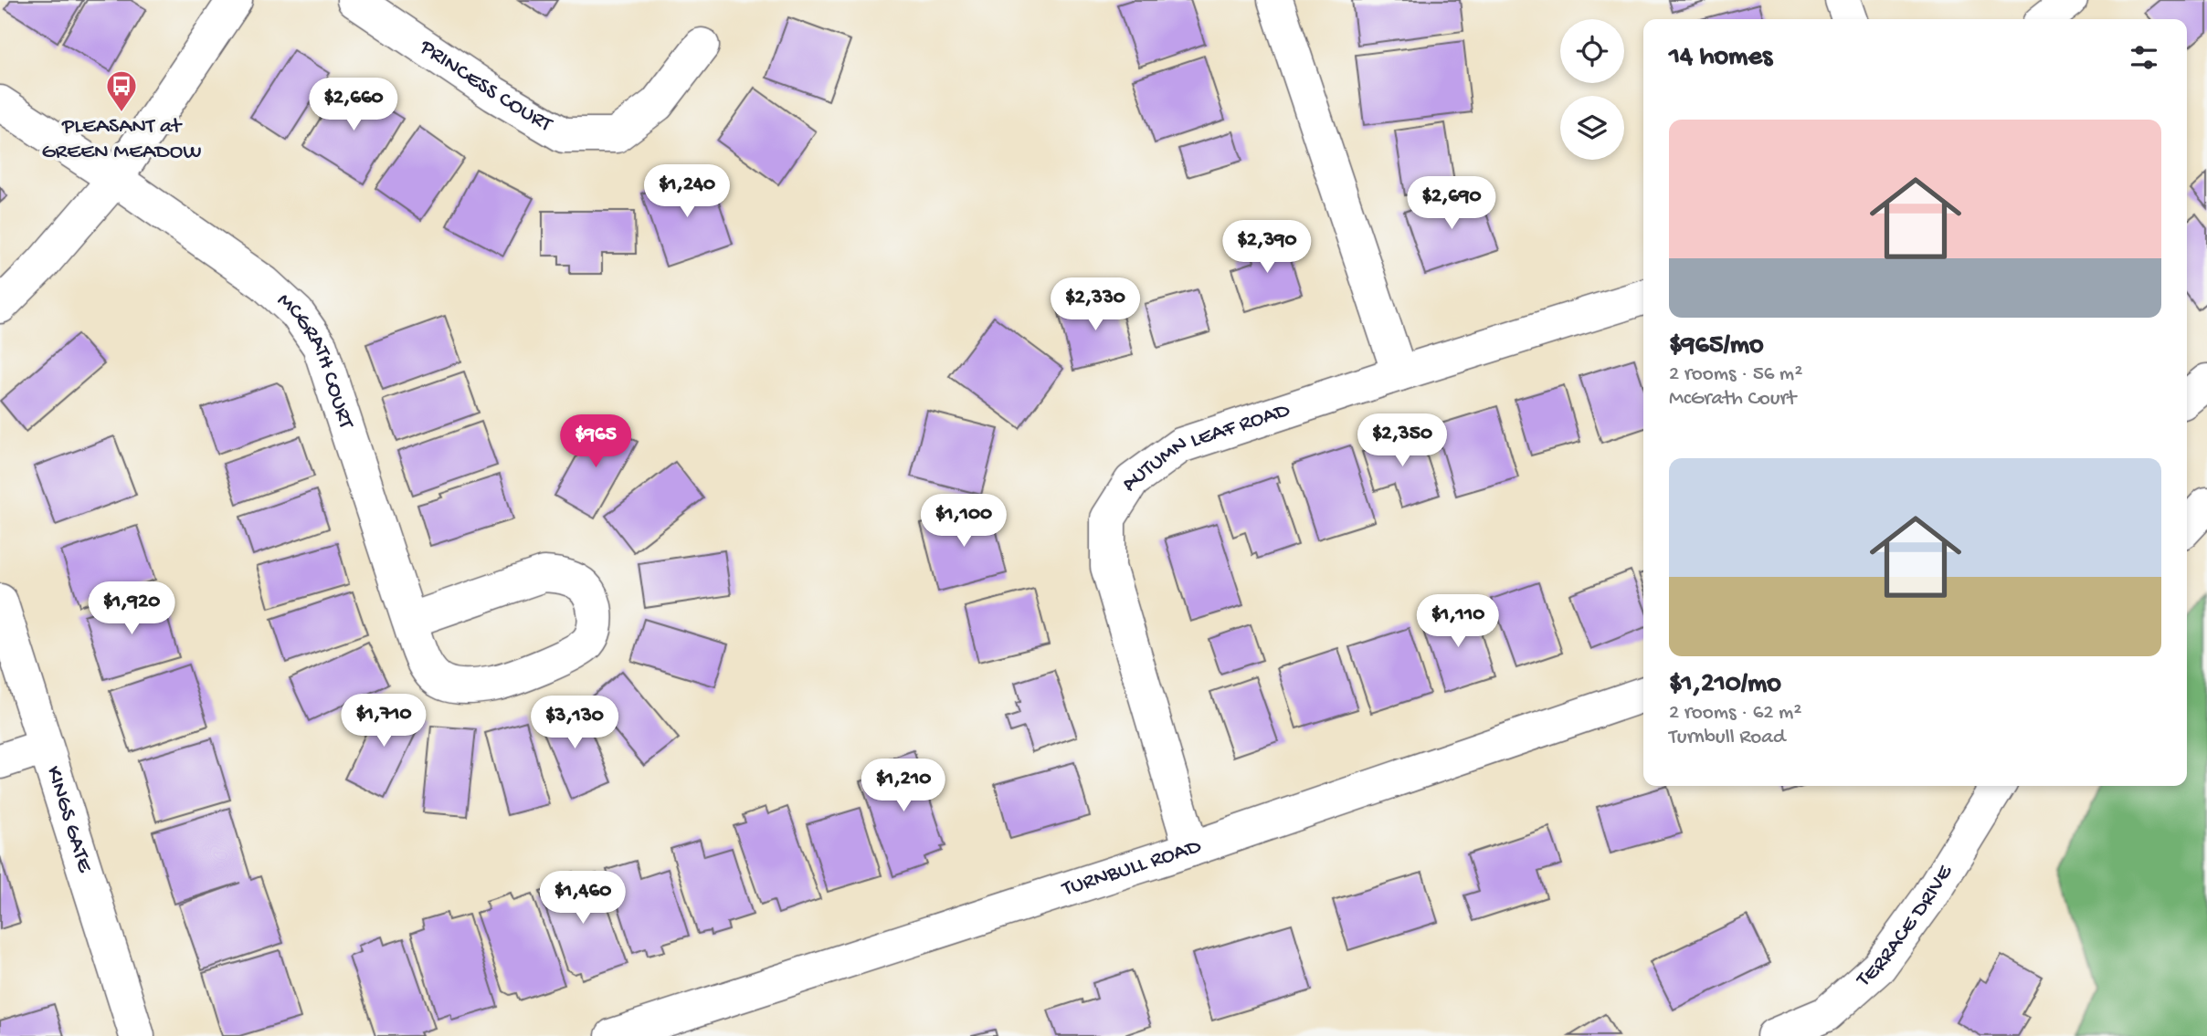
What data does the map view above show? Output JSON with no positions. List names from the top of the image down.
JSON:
{
  "streets": {
    "street": [
      "PRINCESS COURT",
      "MCGRATH COURT",
      "AUTUMN LEAF ROAD",
      "KINGS GATE",
      "TURNBULL ROAD",
      "TERRACE DRIVE"
    ]
  },
  "crossings": [
    ["AUTUMN LEAF ROAD", "TURNBULL ROAD"]
  ],
  "places": {
    "bus stop": ["PLEASANT at GREEN MEADOW"]
  },
  "page": {
    "heading": "14 homes",
    "price": [
      "$2,660",
      "$1,240",
      "$2,690",
      "$2,390",
      "$2,330",
      "$2,350",
      "$965",
      "$1,100",
      "$1,920",
      "$1,110",
      "$1,710",
      "$3,130",
      "$1,210",
      "$1,460"
    ],
    "list": [
      {
        "name": "$965/mo",
        "note": "2 rooms · 56 m² · McGrath Court"
      },
      {
        "name": "$1,210/mo",
        "note": "2 rooms · 62 m² · Turnbull Road"
      }
    ]
  }
}
